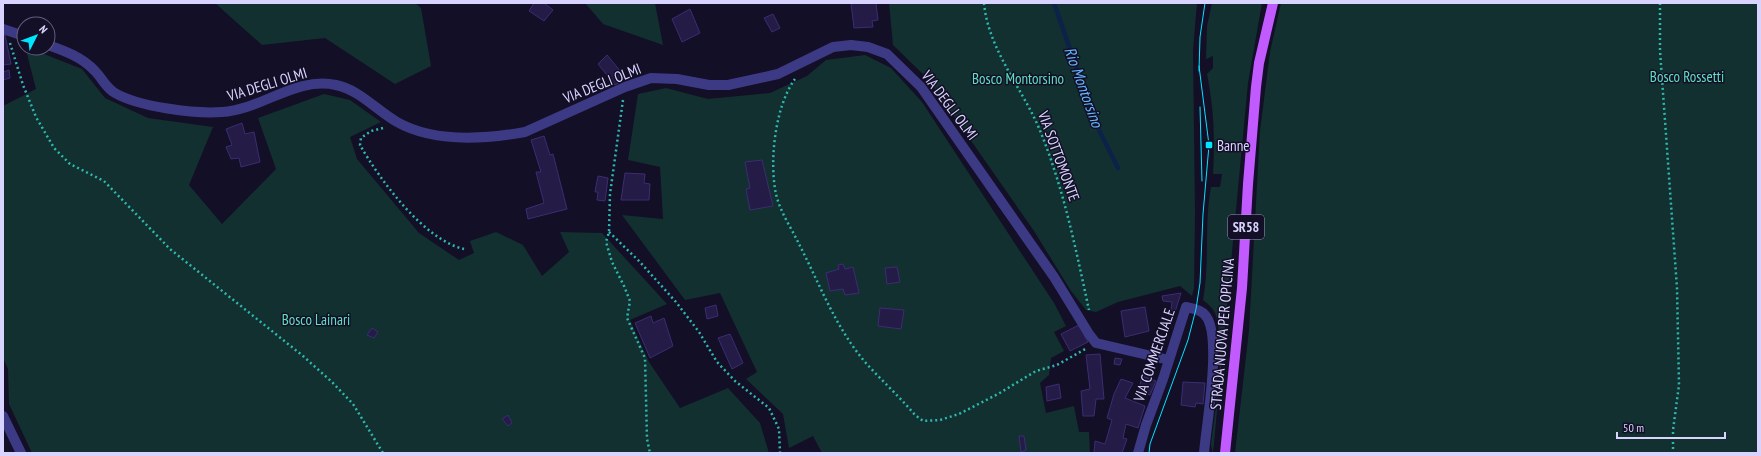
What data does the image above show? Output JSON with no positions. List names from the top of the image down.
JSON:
{
  "streets": {
    "main road": ["SR58", "STRADA NUOVA PER OPICINA"],
    "street": ["VIA DEGLI OLMI", "VIA COMMERCIALE"],
    "path": ["VIA SOTTOMONTE"]
  },
  "water": ["Rio Montorsino"],
  "parks": ["Bosco Rossetti", "Bosco Montorsino", "Bosco Lainari"],
  "places": {
    "transit": ["Banne"]
  },
  "scale_bar": "50 m",
  "north": "top right"
}
